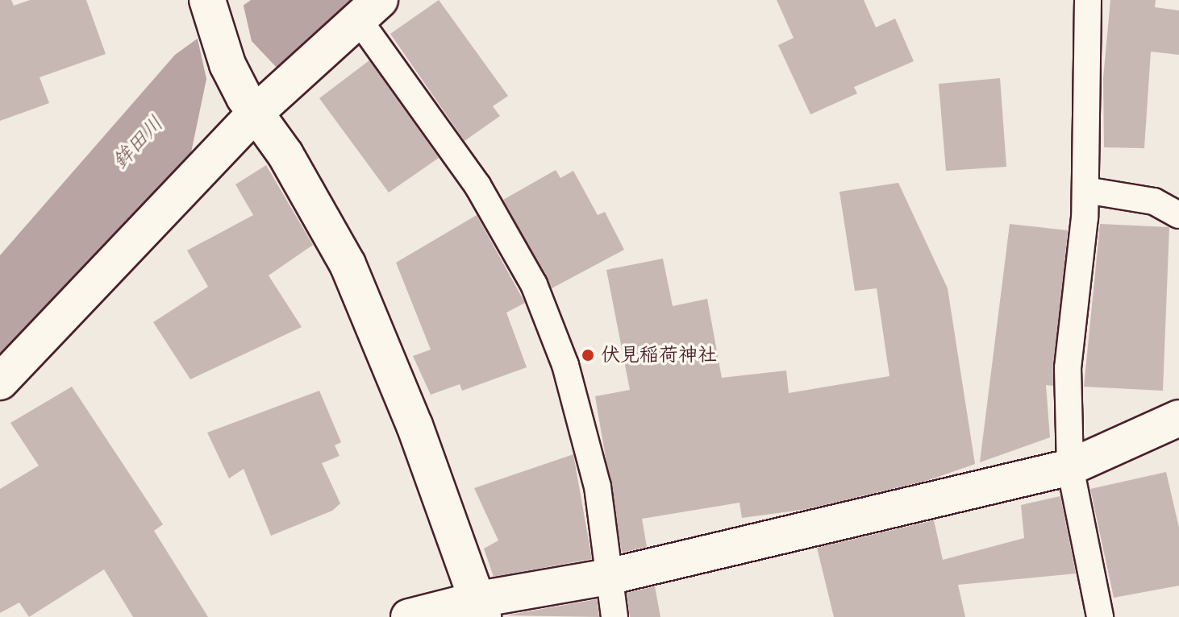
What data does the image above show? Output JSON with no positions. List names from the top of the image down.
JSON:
{
  "water": ["鉾田川"],
  "places": ["伏見稲荷神社"]
}
